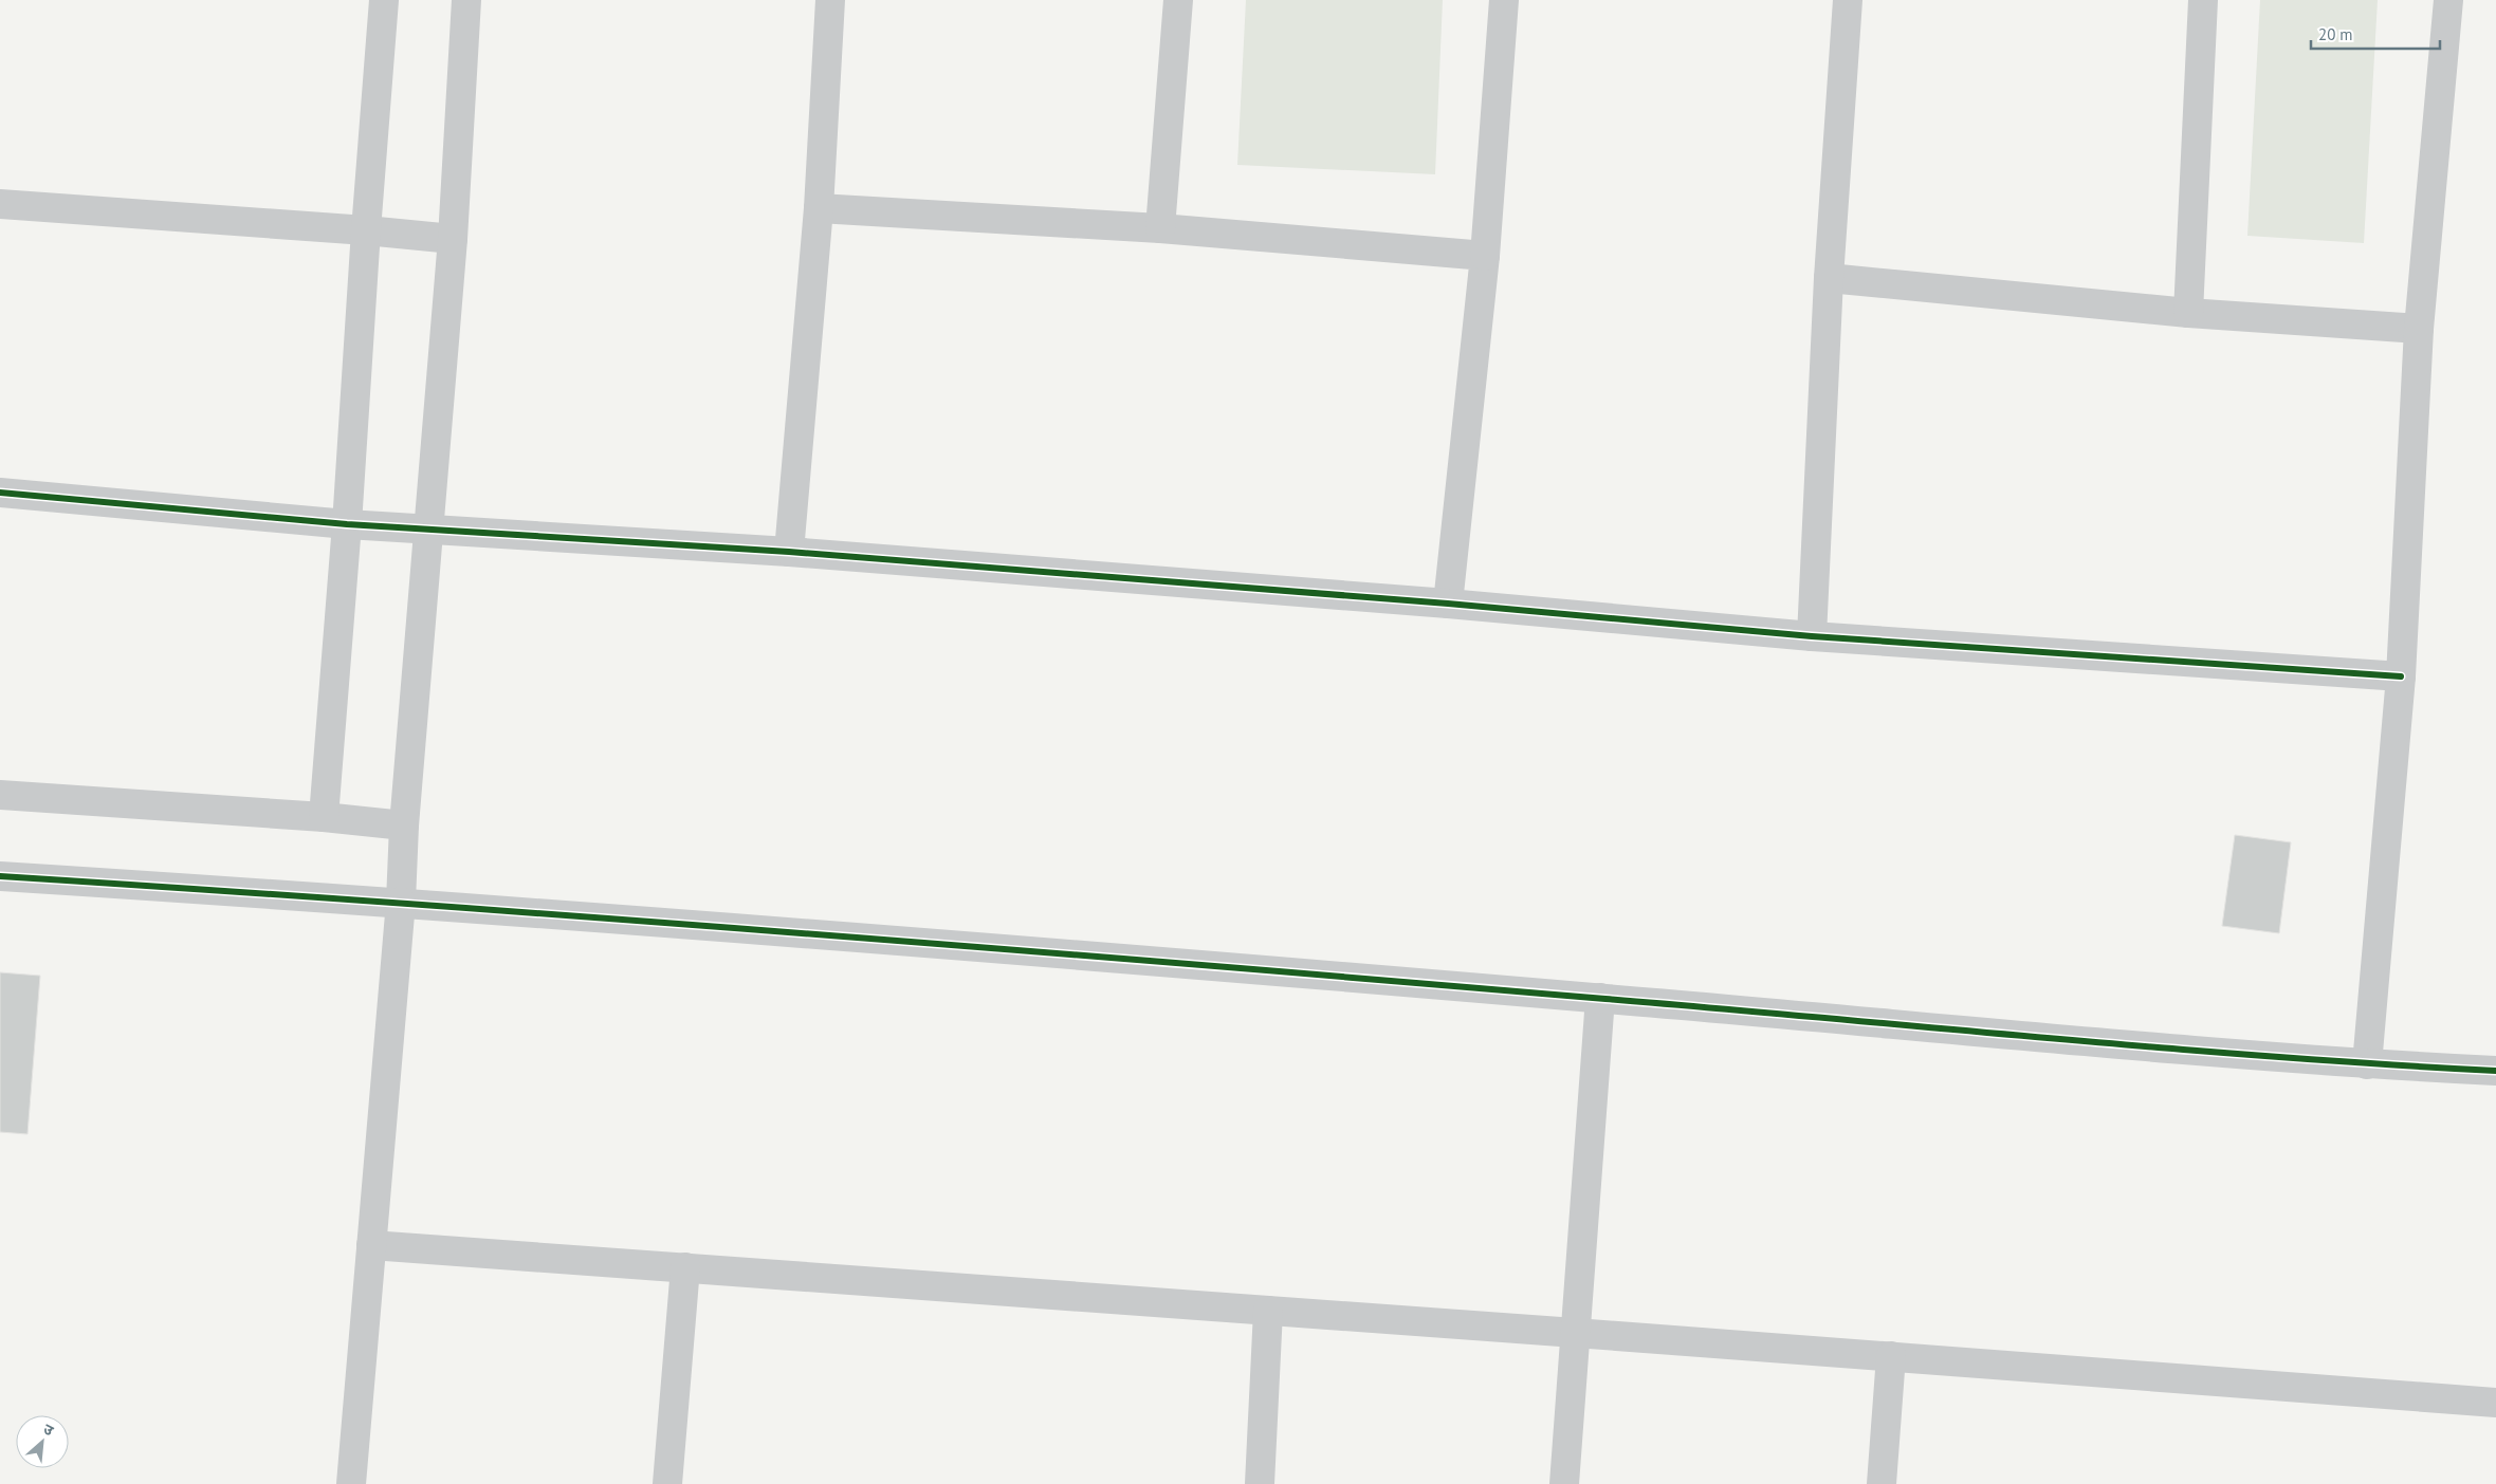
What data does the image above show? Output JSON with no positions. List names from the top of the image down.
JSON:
{
  "scale_bar": "20 m",
  "north": "top right"
}
